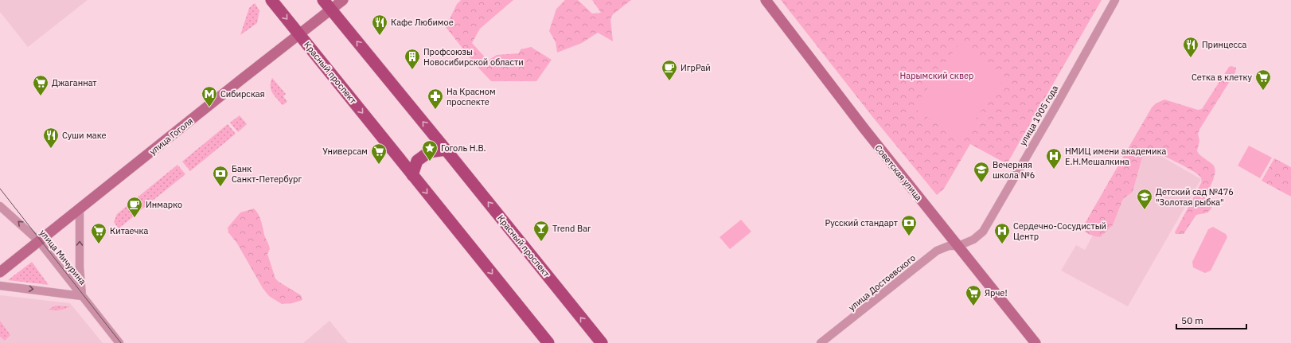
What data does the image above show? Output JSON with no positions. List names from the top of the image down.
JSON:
{
  "streets": {
    "main road": ["Красный проспект", "улица Гоголя", "Советская улица"],
    "street": ["улица 1905 года", "улица Мичурина", "улица Достоевского"]
  },
  "crossings": [
    ["Красный проспект", "улица Гоголя"],
    ["улица 1905 года", "Советская улица"],
    ["улица 1905 года", "улица Достоевского"],
    ["улица Гоголя", "улица Мичурина"],
    ["Советская улица", "улица Достоевского"]
  ],
  "parks": ["Нарымский сквер"],
  "places": {
    "restaurant": ["Кафе Любимое", "Принцесса", "Суши маке"],
    "building": ["Профсоюзы Новосибирской области"],
    "cafe": ["ИгрРай", "Инмарко"],
    "supermarket": [
      "Сетка в клетку",
      "Джаганнат",
      "Универсам",
      "Китаечка",
      "Ярче!"
    ],
    "metro station": ["Сибирская"],
    "pharmacy": ["На Красном проспекте"],
    "place": ["Гоголь Н.В."],
    "hospital": ["НМИЦ имени академика Е.Н.Мешалкина", "Сердечно-Сосудистый Центр"],
    "school or university": ["Вечерняя школа №6", "Детский сад №476 \"Золотая рыбка\""],
    "bank": ["Банк Санкт-Петербург", "Русский стандарт"],
    "bar": ["Trend Bar"]
  },
  "scale_bar": "50 m"
}
